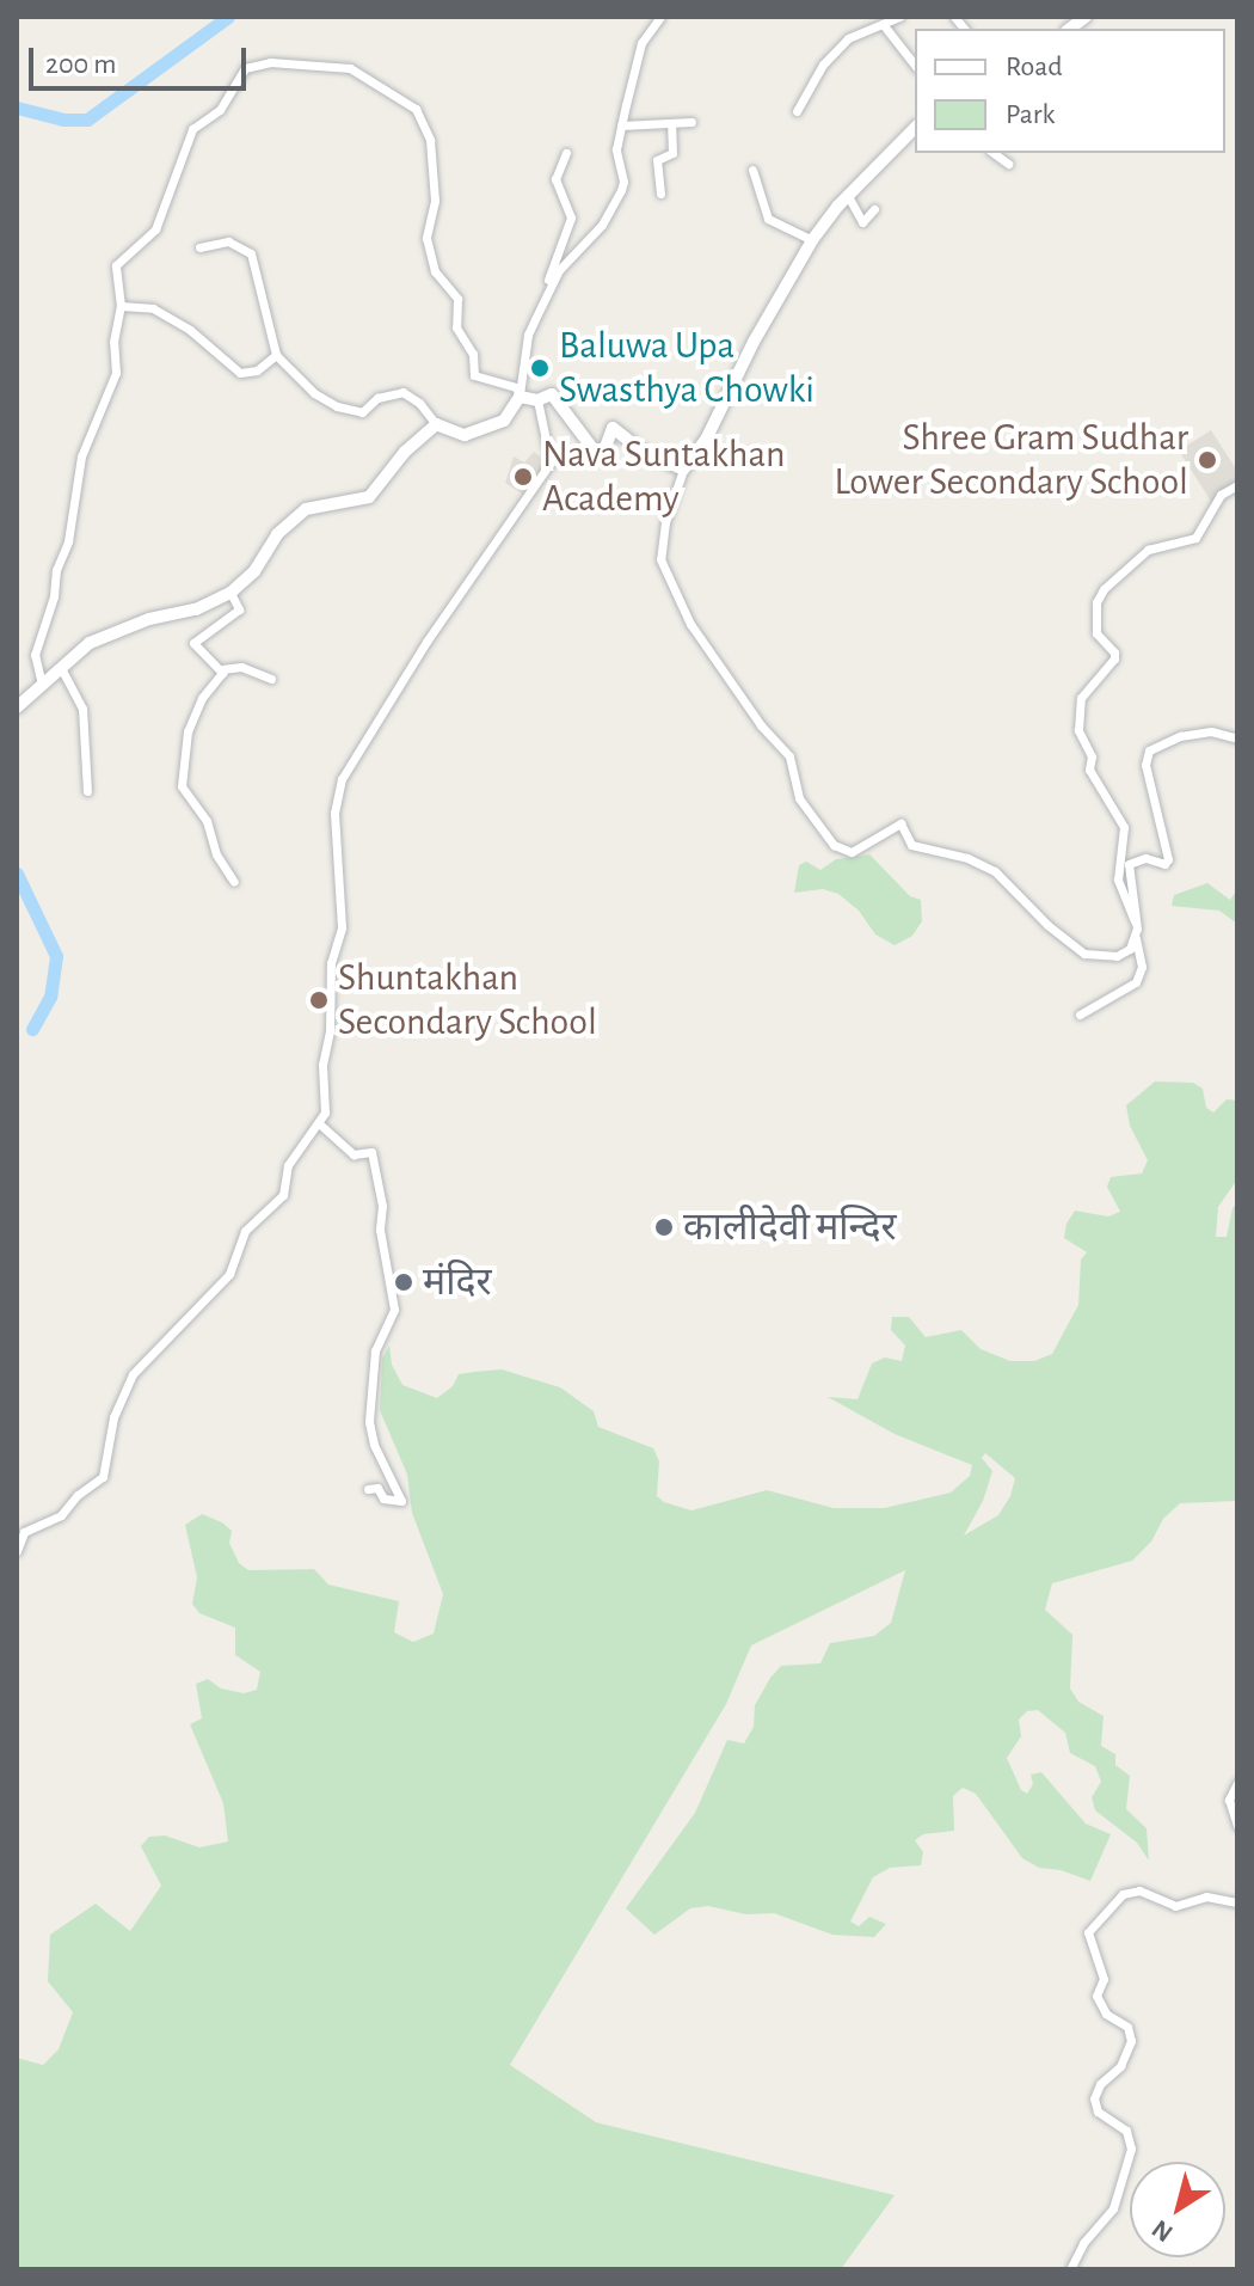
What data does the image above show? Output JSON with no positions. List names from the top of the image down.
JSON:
{
  "places": [
    "Baluwa Upa Swasthya Chowki",
    "Shree Gram Sudhar Lower Secondary School",
    "Nava Suntakhan Academy",
    "Shuntakhan Secondary School",
    "कालीदेवी मन्दिर",
    "मंदिर"
  ],
  "legend": ["Road", "Park"],
  "scale_bar": "200 m",
  "north": "bottom left"
}
